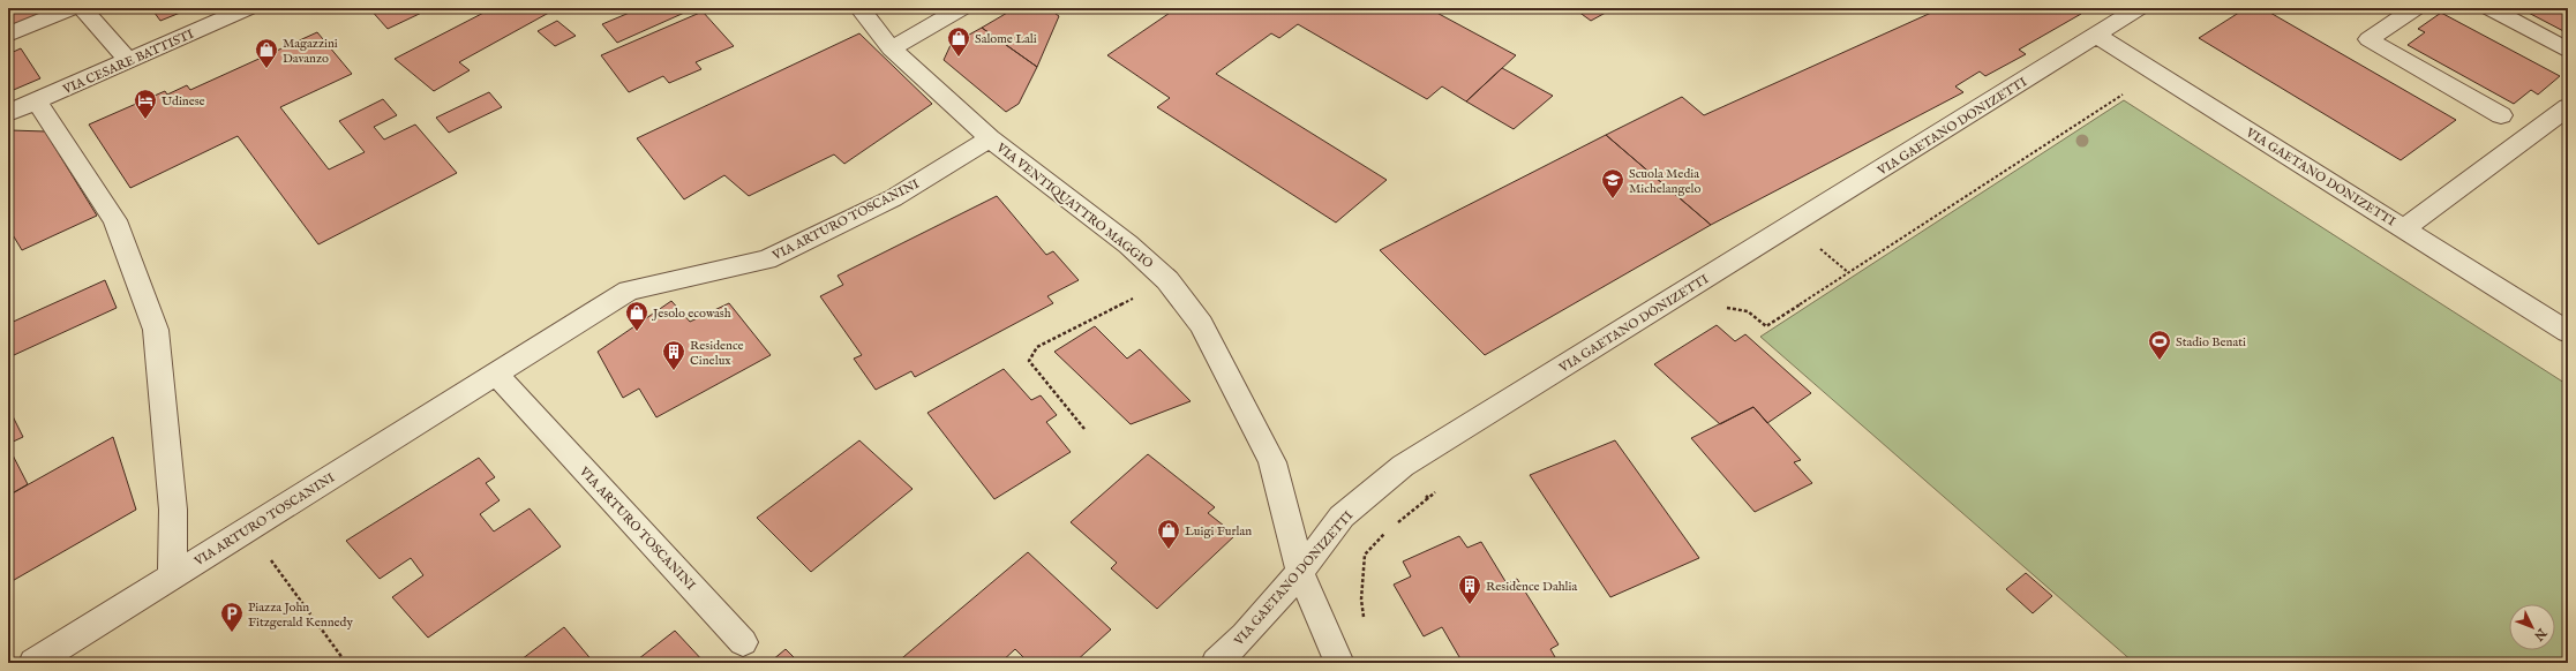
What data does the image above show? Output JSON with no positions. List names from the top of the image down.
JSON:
{
  "streets": {
    "street": [
      "VIA CESARE BATTISTI",
      "VIA GAETANO DONIZETTI",
      "VIA VENTIQUATTRO MAGGIO",
      "VIA ARTURO TOSCANINI"
    ]
  },
  "crossings": [
    ["VIA GAETANO DONIZETTI", "VIA VENTIQUATTRO MAGGIO"],
    ["VIA VENTIQUATTRO MAGGIO", "VIA ARTURO TOSCANINI"]
  ],
  "places": {
    "shop": [
      "Salome Lali",
      "Magazzini Davanzo",
      "Jesolo ecowash",
      "Luigi Furlan"
    ],
    "hotel": ["Udinese"],
    "school or university": ["Scuola Media Michelangelo"],
    "sports": ["Stadio Benati"],
    "building": ["Residence Cinelux", "Residence Dahlia"],
    "parking": ["Piazza John Fitzgerald Kennedy"]
  },
  "north": "bottom right"
}
